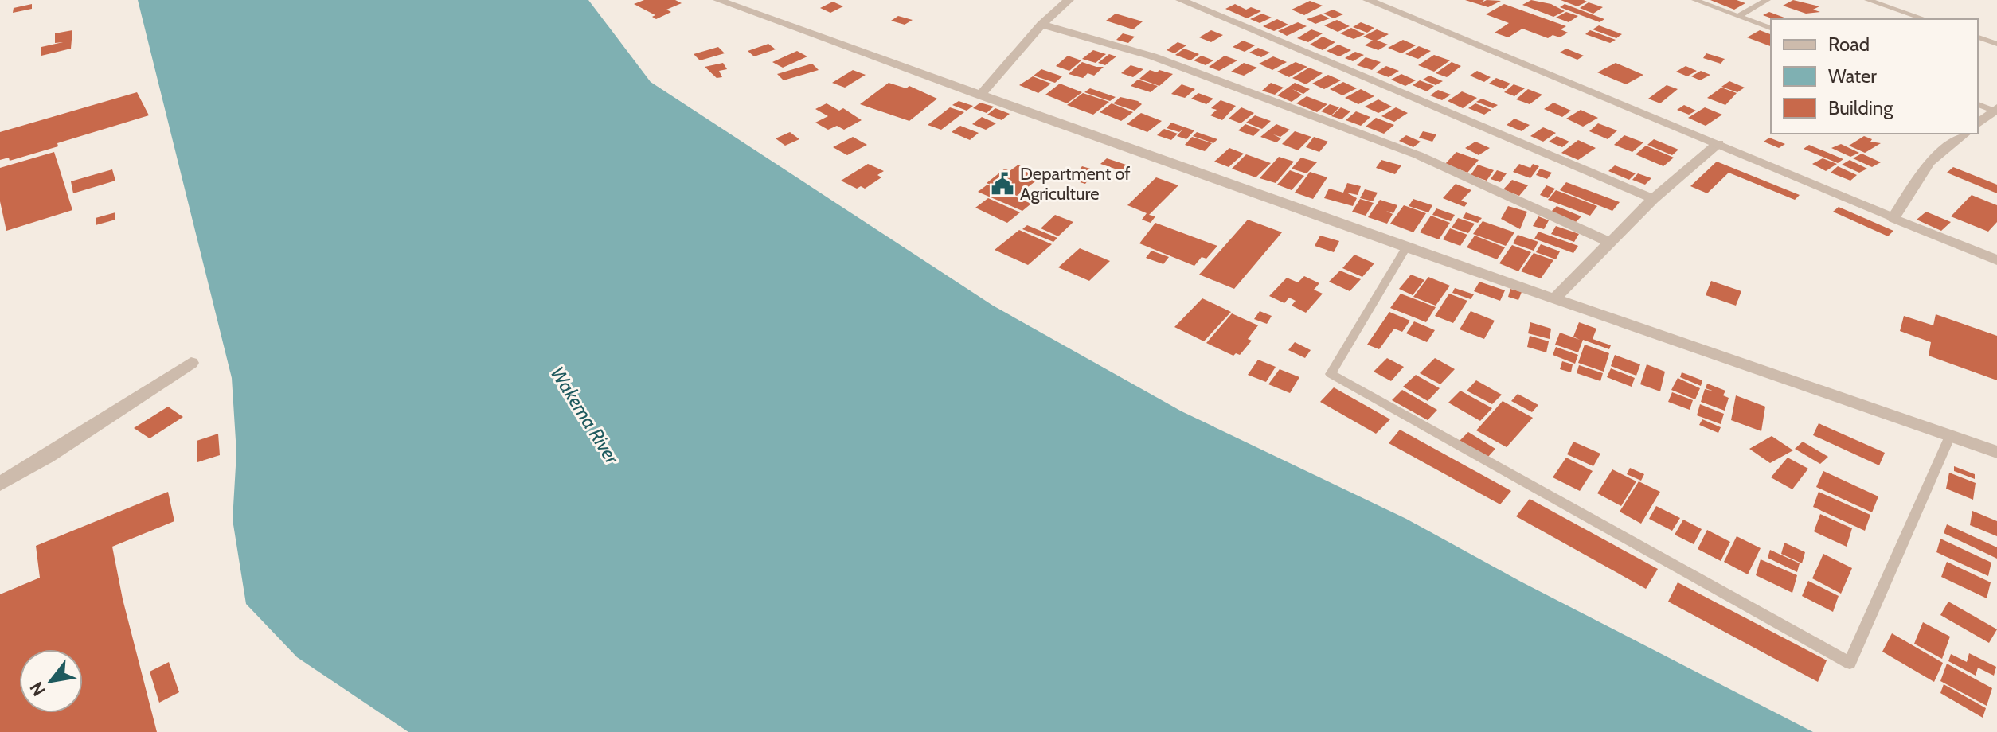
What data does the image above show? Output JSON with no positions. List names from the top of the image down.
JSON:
{
  "water": ["Wakema River"],
  "places": {
    "public building": ["Department of Agriculture"]
  },
  "legend": ["Road", "Water", "Building"],
  "north": "bottom left"
}
